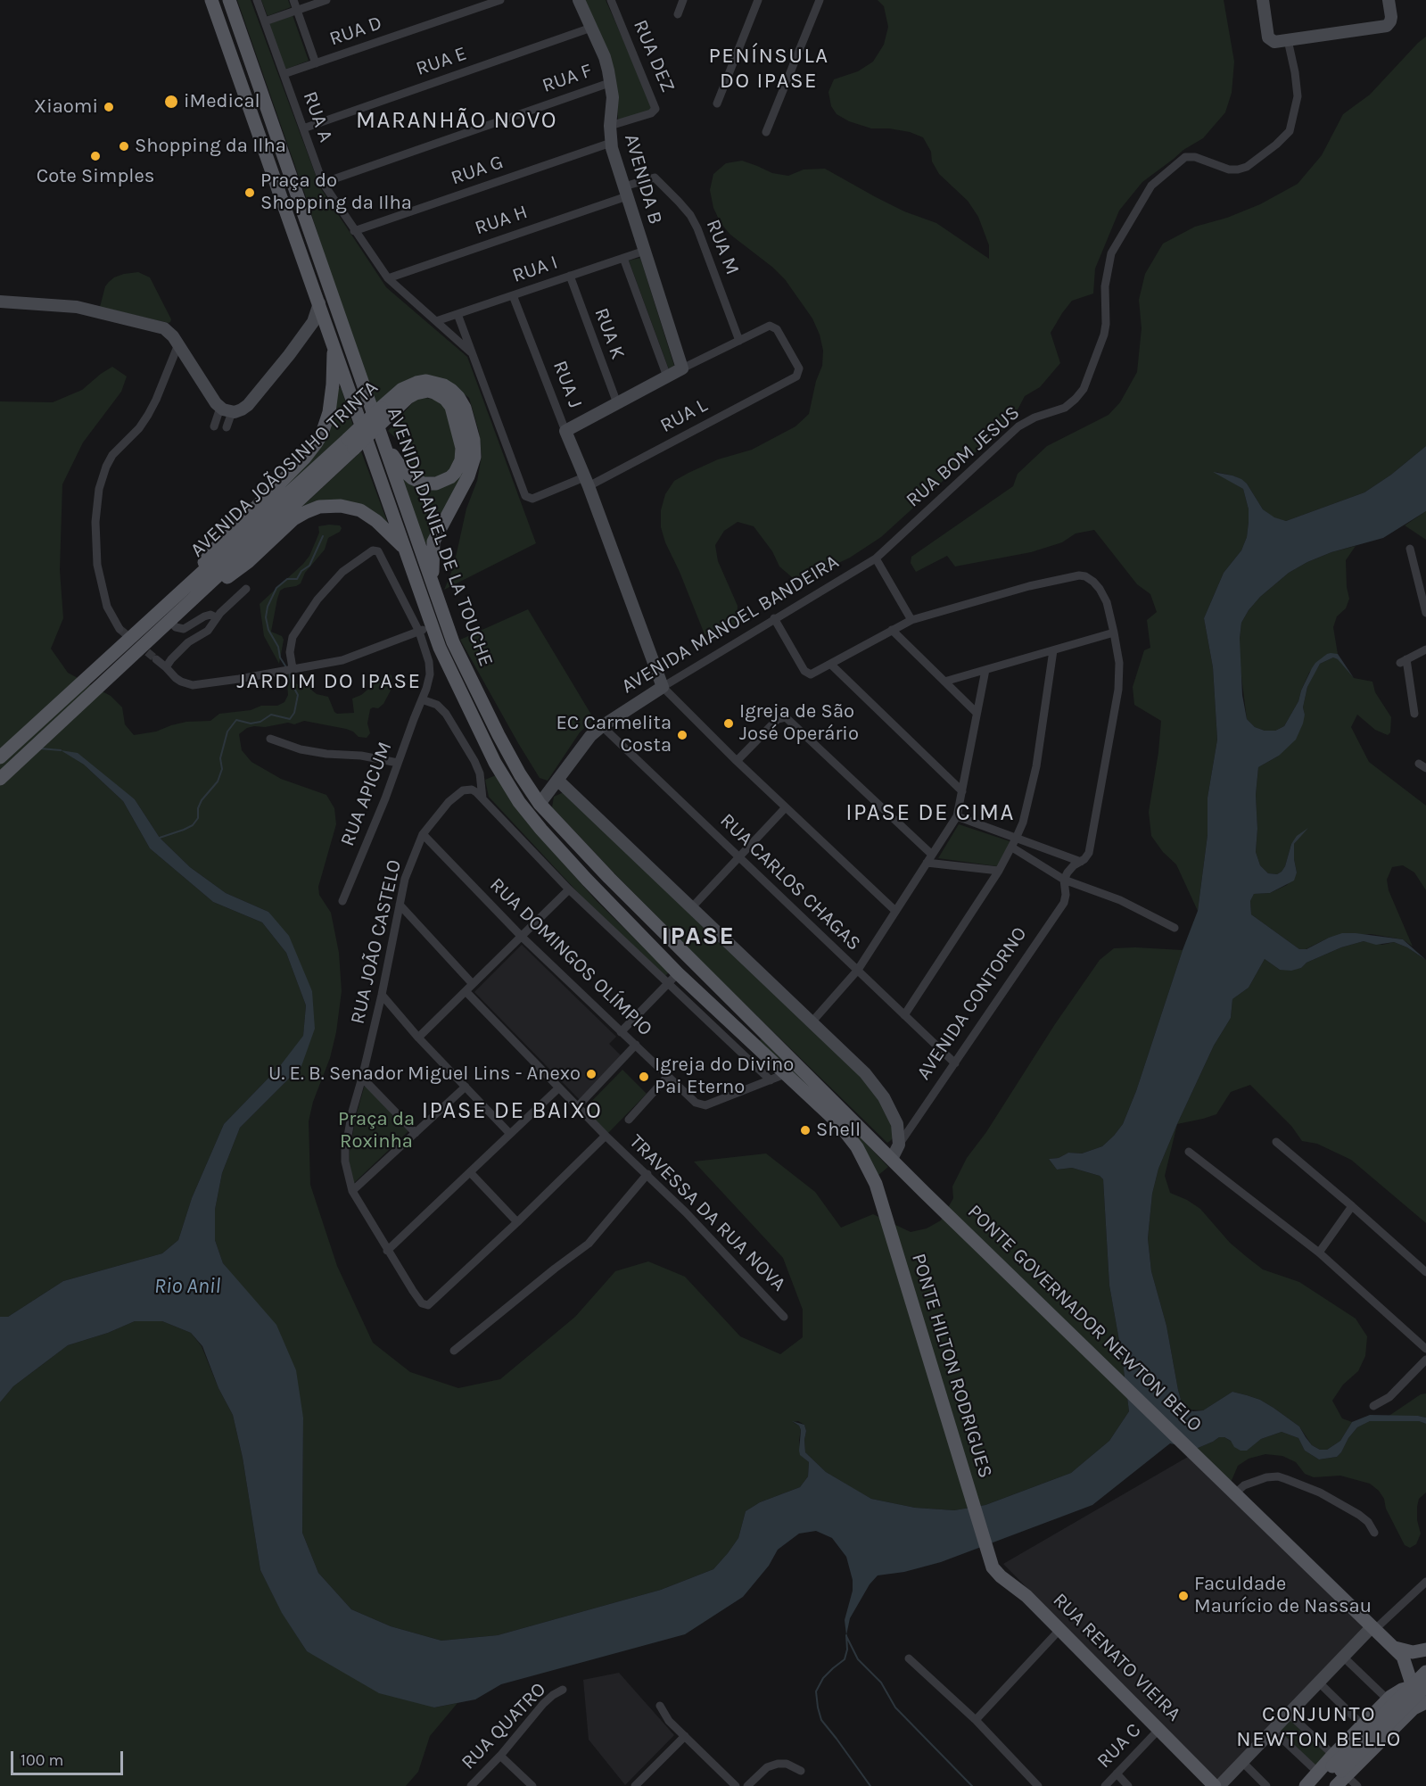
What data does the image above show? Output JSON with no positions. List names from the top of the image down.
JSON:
{
  "streets": {
    "main road": [
      "AVENIDA JOÃOSINHO TRINTA",
      "AVENIDA DANIEL DE LA TOUCHE",
      "PONTE GOVERNADOR NEWTON BELO",
      "PONTE HILTON RODRIGUES",
      "RUA RENATO VIEIRA"
    ],
    "street": [
      "RUA D",
      "RUA DEZ",
      "RUA E",
      "RUA F",
      "RUA A",
      "RUA G",
      "AVENIDA B",
      "RUA H",
      "RUA M",
      "RUA I",
      "RUA K",
      "RUA J",
      "RUA L",
      "RUA BOM JESUS",
      "AVENIDA MANOEL BANDEIRA",
      "RUA APICUM",
      "RUA CARLOS CHAGAS",
      "RUA JOÃO CASTELO",
      "RUA DOMINGOS OLÍMPIO",
      "AVENIDA CONTORNO",
      "TRAVESSA DA RUA NOVA",
      "RUA QUATRO",
      "RUA C"
    ]
  },
  "crossings": [
    ["RUA D", "RUA A"],
    ["RUA DEZ", "AVENIDA B"],
    ["RUA E", "RUA A"],
    ["RUA E", "AVENIDA B"],
    ["RUA F", "RUA A"],
    ["RUA F", "AVENIDA B"],
    ["RUA A", "RUA G"],
    ["RUA A", "RUA H"],
    ["RUA A", "RUA I"],
    ["RUA A", "RUA J"],
    ["RUA A", "RUA L"],
    ["RUA G", "AVENIDA B"],
    ["AVENIDA B", "RUA H"],
    ["AVENIDA B", "RUA M"],
    ["AVENIDA B", "RUA I"],
    ["RUA H", "RUA M"],
    ["RUA M", "RUA L"],
    ["RUA I", "RUA K"],
    ["RUA I", "RUA J"],
    ["RUA J", "RUA L"],
    ["RUA J", "AVENIDA MANOEL BANDEIRA"],
    ["RUA BOM JESUS", "AVENIDA MANOEL BANDEIRA"],
    ["AVENIDA JOÃOSINHO TRINTA", "AVENIDA DANIEL DE LA TOUCHE"],
    ["AVENIDA DANIEL DE LA TOUCHE", "AVENIDA MANOEL BANDEIRA"],
    ["AVENIDA DANIEL DE LA TOUCHE", "RUA APICUM"],
    ["AVENIDA DANIEL DE LA TOUCHE", "PONTE GOVERNADOR NEWTON BELO"],
    ["AVENIDA DANIEL DE LA TOUCHE", "PONTE HILTON RODRIGUES"],
    ["AVENIDA MANOEL BANDEIRA", "RUA CARLOS CHAGAS"],
    ["RUA CARLOS CHAGAS", "AVENIDA CONTORNO"],
    ["RUA JOÃO CASTELO", "RUA DOMINGOS OLÍMPIO"],
    ["PONTE HILTON RODRIGUES", "RUA RENATO VIEIRA"],
    ["RUA RENATO VIEIRA", "RUA C"]
  ],
  "districts": [
    "PENÍNSULA DO IPASE",
    "MARANHÃO NOVO",
    "JARDIM DO IPASE",
    "IPASE DE CIMA",
    "IPASE",
    "IPASE DE BAIXO",
    "CONJUNTO NEWTON BELLO"
  ],
  "water": ["Rio Anil"],
  "parks": ["Praça da Roxinha"],
  "places": [
    "iMedical",
    "Xiaomi",
    "Shopping da Ilha",
    "Cote Simples",
    "Praça do Shopping da Ilha",
    "Igreja de São José Operário",
    "EC Carmelita Costa",
    "U. E. B. Senador Miguel Lins - Anexo",
    "Igreja do Divino Pai Eterno",
    "Shell",
    "Faculdade Maurício de Nassau"
  ],
  "scale_bar": "100 m"
}
